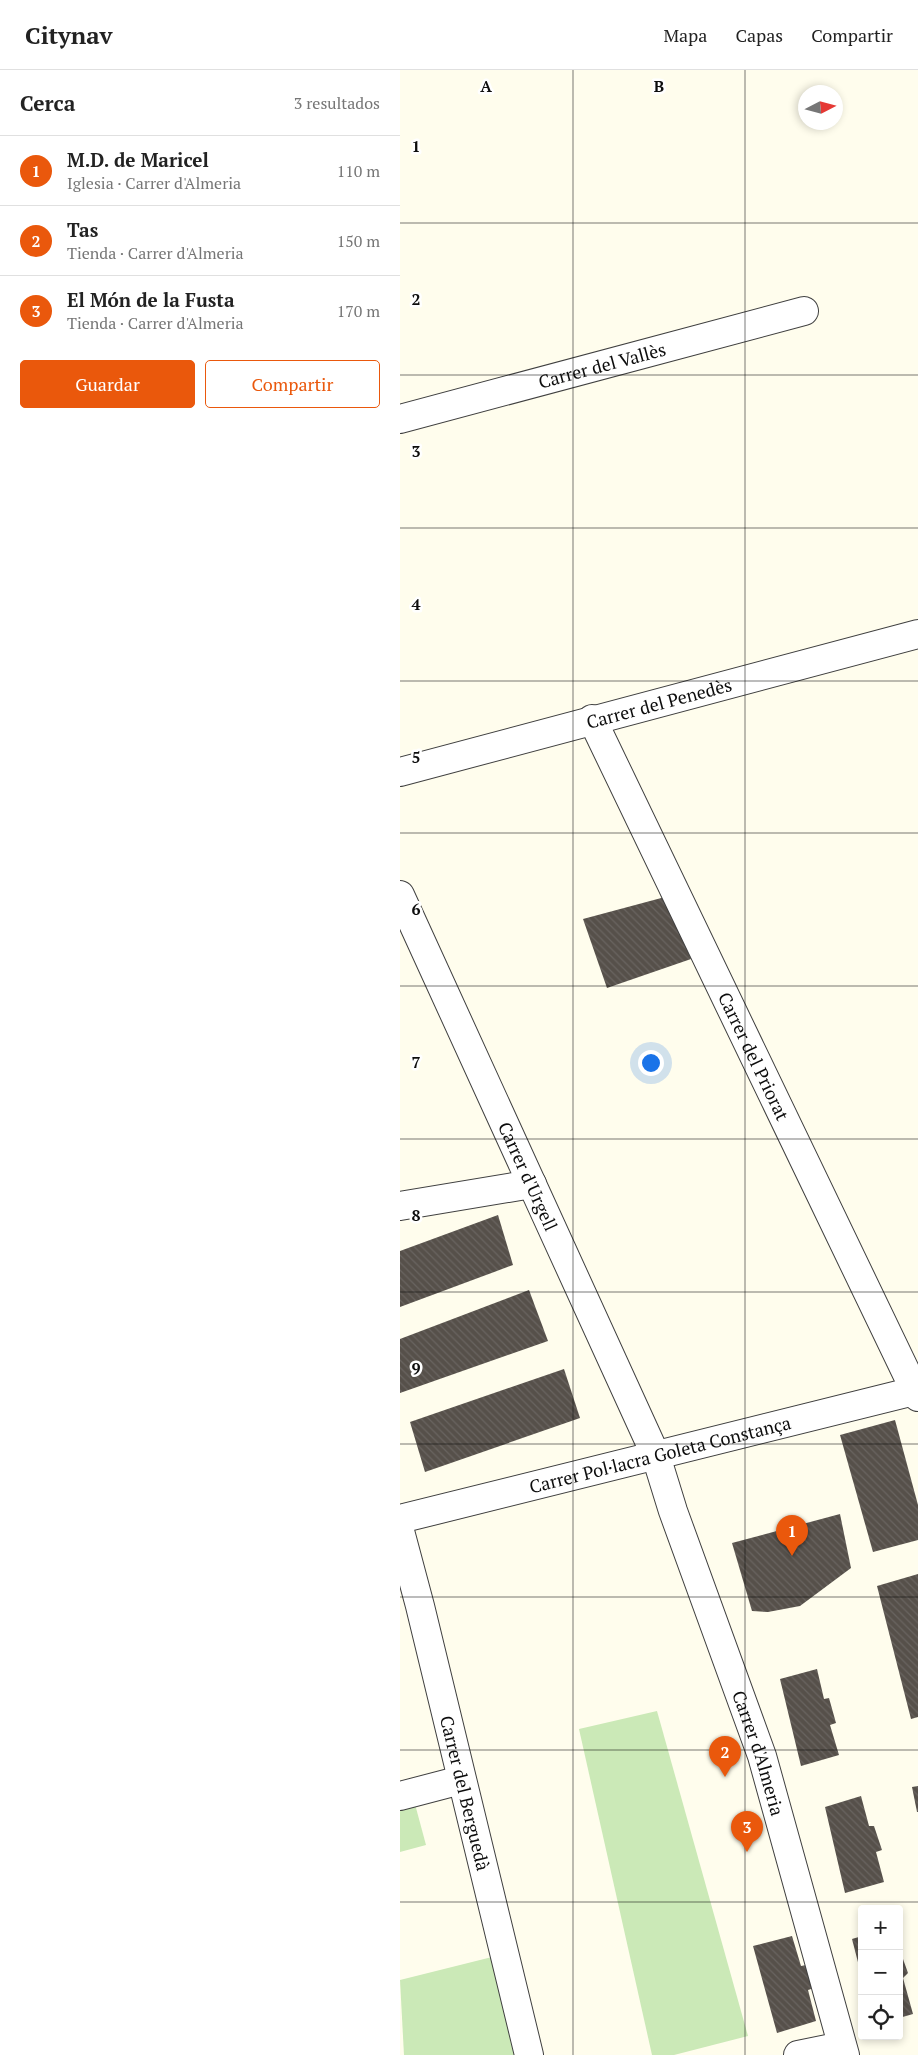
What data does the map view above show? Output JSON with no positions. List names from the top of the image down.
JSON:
{
  "streets": {
    "street": [
      "Carrer del Vallès",
      "Carrer del Penedès",
      "Carrer del Priorat",
      "Carrer d'Urgell",
      "Carrer Pol·lacra Goleta Constança",
      "Carrer d'Almeria",
      "Carrer del Berguedà"
    ]
  },
  "crossings": [
    ["Carrer del Penedès", "Carrer del Priorat"],
    ["Carrer del Priorat", "Carrer Pol·lacra Goleta Constança"],
    ["Carrer d'Urgell", "Carrer Pol·lacra Goleta Constança"],
    ["Carrer d'Urgell", "Carrer d'Almeria"],
    ["Carrer Pol·lacra Goleta Constança", "Carrer d'Almeria"]
  ],
  "north": "right",
  "page": {
    "header": "Citynav",
    "nav": ["Mapa", "Capas", "Compartir"],
    "heading": ["Cerca", "3 resultados"],
    "list": [
      {
        "mark": "1",
        "name": "M.D. de Maricel",
        "note": "Iglesia · Carrer d'Almeria",
        "value": "110 m"
      },
      {
        "mark": "2",
        "name": "Tas",
        "note": "Tienda · Carrer d'Almeria",
        "value": "150 m"
      },
      {
        "mark": "3",
        "name": "El Món de la Fusta",
        "note": "Tienda · Carrer d'Almeria",
        "value": "170 m"
      }
    ],
    "buttons": ["Guardar", "Compartir"],
    "pins": ["1", "2", "3"],
    "map_buttons": ["+", "−"]
  },
  "grid": {
    "columns": ["A", "B"],
    "rows": [
      "1",
      "2",
      "3",
      "4",
      "5",
      "6",
      "7",
      "8",
      "9"
    ]
  }
}
